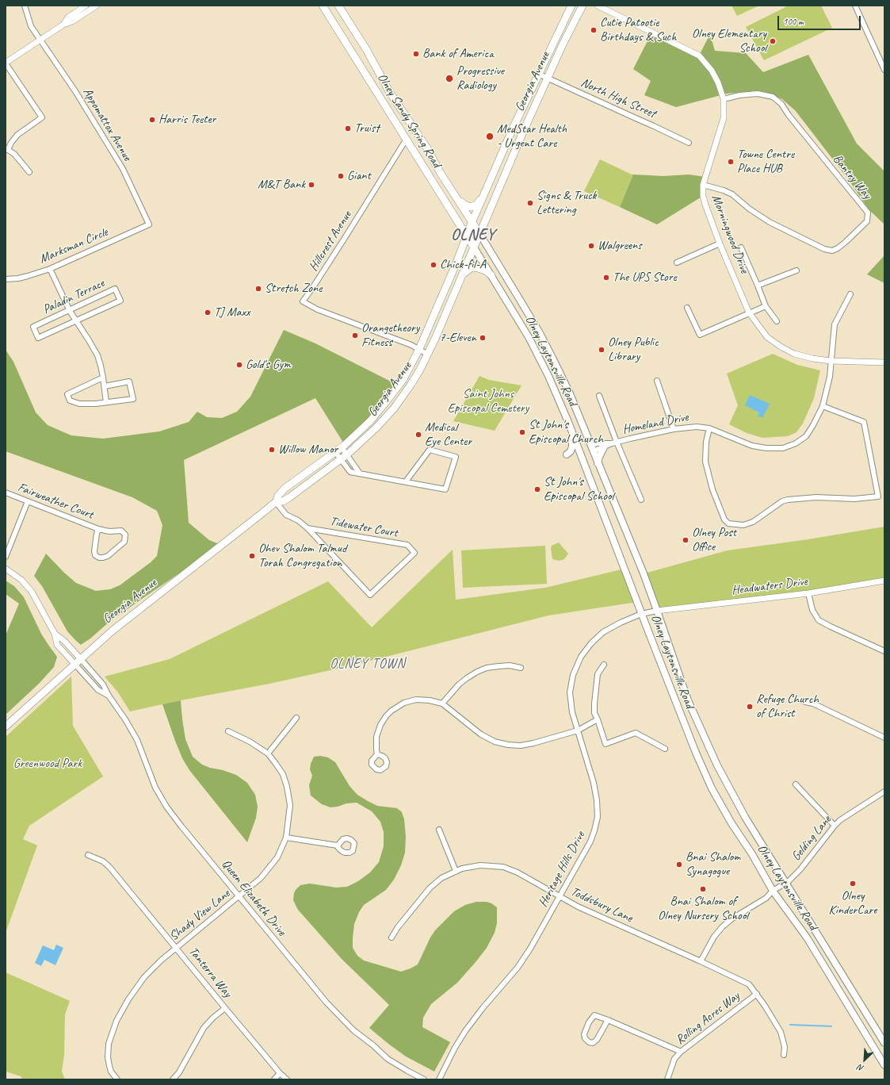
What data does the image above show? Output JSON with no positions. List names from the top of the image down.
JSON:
{
  "streets": {
    "main road": ["Georgia Avenue", "Olney Sandy Spring Road", "Olney Laytonsville Road"],
    "street": [
      "North High Street",
      "Appomattox Avenue",
      "Bantry Way",
      "Morningwood Drive",
      "Hillcrest Avenue",
      "Marksman Circle",
      "Paladin Terrace",
      "Homeland Drive",
      "Fairweather Court",
      "Tidewater Court",
      "Headwaters Drive",
      "Gelding Lane",
      "Heritage Hills Drive",
      "Queen Elizabeth Drive",
      "Toddsbury Lane",
      "Shady View Lane",
      "Tanterra Way",
      "Rolling Acres Way"
    ]
  },
  "crossings": [
    ["Georgia Avenue", "North High Street"],
    ["Georgia Avenue", "Olney Sandy Spring Road"],
    ["Georgia Avenue", "Hillcrest Avenue"],
    ["Georgia Avenue", "Olney Laytonsville Road"],
    ["Georgia Avenue", "Tidewater Court"],
    ["Georgia Avenue", "Queen Elizabeth Drive"],
    ["Olney Sandy Spring Road", "Hillcrest Avenue"],
    ["Olney Sandy Spring Road", "Olney Laytonsville Road"],
    ["Appomattox Avenue", "Marksman Circle"],
    ["Bantry Way", "Morningwood Drive"],
    ["Morningwood Drive", "Homeland Drive"],
    ["Olney Laytonsville Road", "Homeland Drive"],
    ["Olney Laytonsville Road", "Headwaters Drive"],
    ["Olney Laytonsville Road", "Gelding Lane"],
    ["Olney Laytonsville Road", "Heritage Hills Drive"],
    ["Headwaters Drive", "Heritage Hills Drive"],
    ["Gelding Lane", "Toddsbury Lane"],
    ["Heritage Hills Drive", "Toddsbury Lane"],
    ["Queen Elizabeth Drive", "Shady View Lane"],
    ["Toddsbury Lane", "Rolling Acres Way"],
    ["Shady View Lane", "Tanterra Way"]
  ],
  "districts": ["OLNEY", "OLNEY TOWN"],
  "parks": ["Saint Johns Episcopal Cemetery", "Greenwood Park"],
  "places": [
    "Cutie Patootie Birthdays & Such",
    "Olney Elementary School",
    "Bank of America",
    "Progressive Radiology",
    "Harris Teeter",
    "Truist",
    "MedStar Health - Urgent Care",
    "Towne Centre Place HUB",
    "Giant",
    "M&T Bank",
    "Signs & Truck Lettering",
    "Walgreens",
    "Chick-fil-A",
    "The UPS Store",
    "Stretch Zone",
    "TJ Maxx",
    "Orangetheory Fitness",
    "7-Eleven",
    "Olney Public Library",
    "Gold's Gym",
    "St John's Episcopal Church",
    "Medical Eye Center",
    "Willow Manor",
    "St John's Episcopal School",
    "Olney Post Office",
    "Ohev Shalom Talmud Torah Congregation",
    "Refuge Church of Christ",
    "Bnai Shalom Synagogue",
    "Olney KinderCare",
    "Bnai Shalom of Olney Nursery School"
  ],
  "scale_bar": "100 m",
  "north": "bottom left"
}
